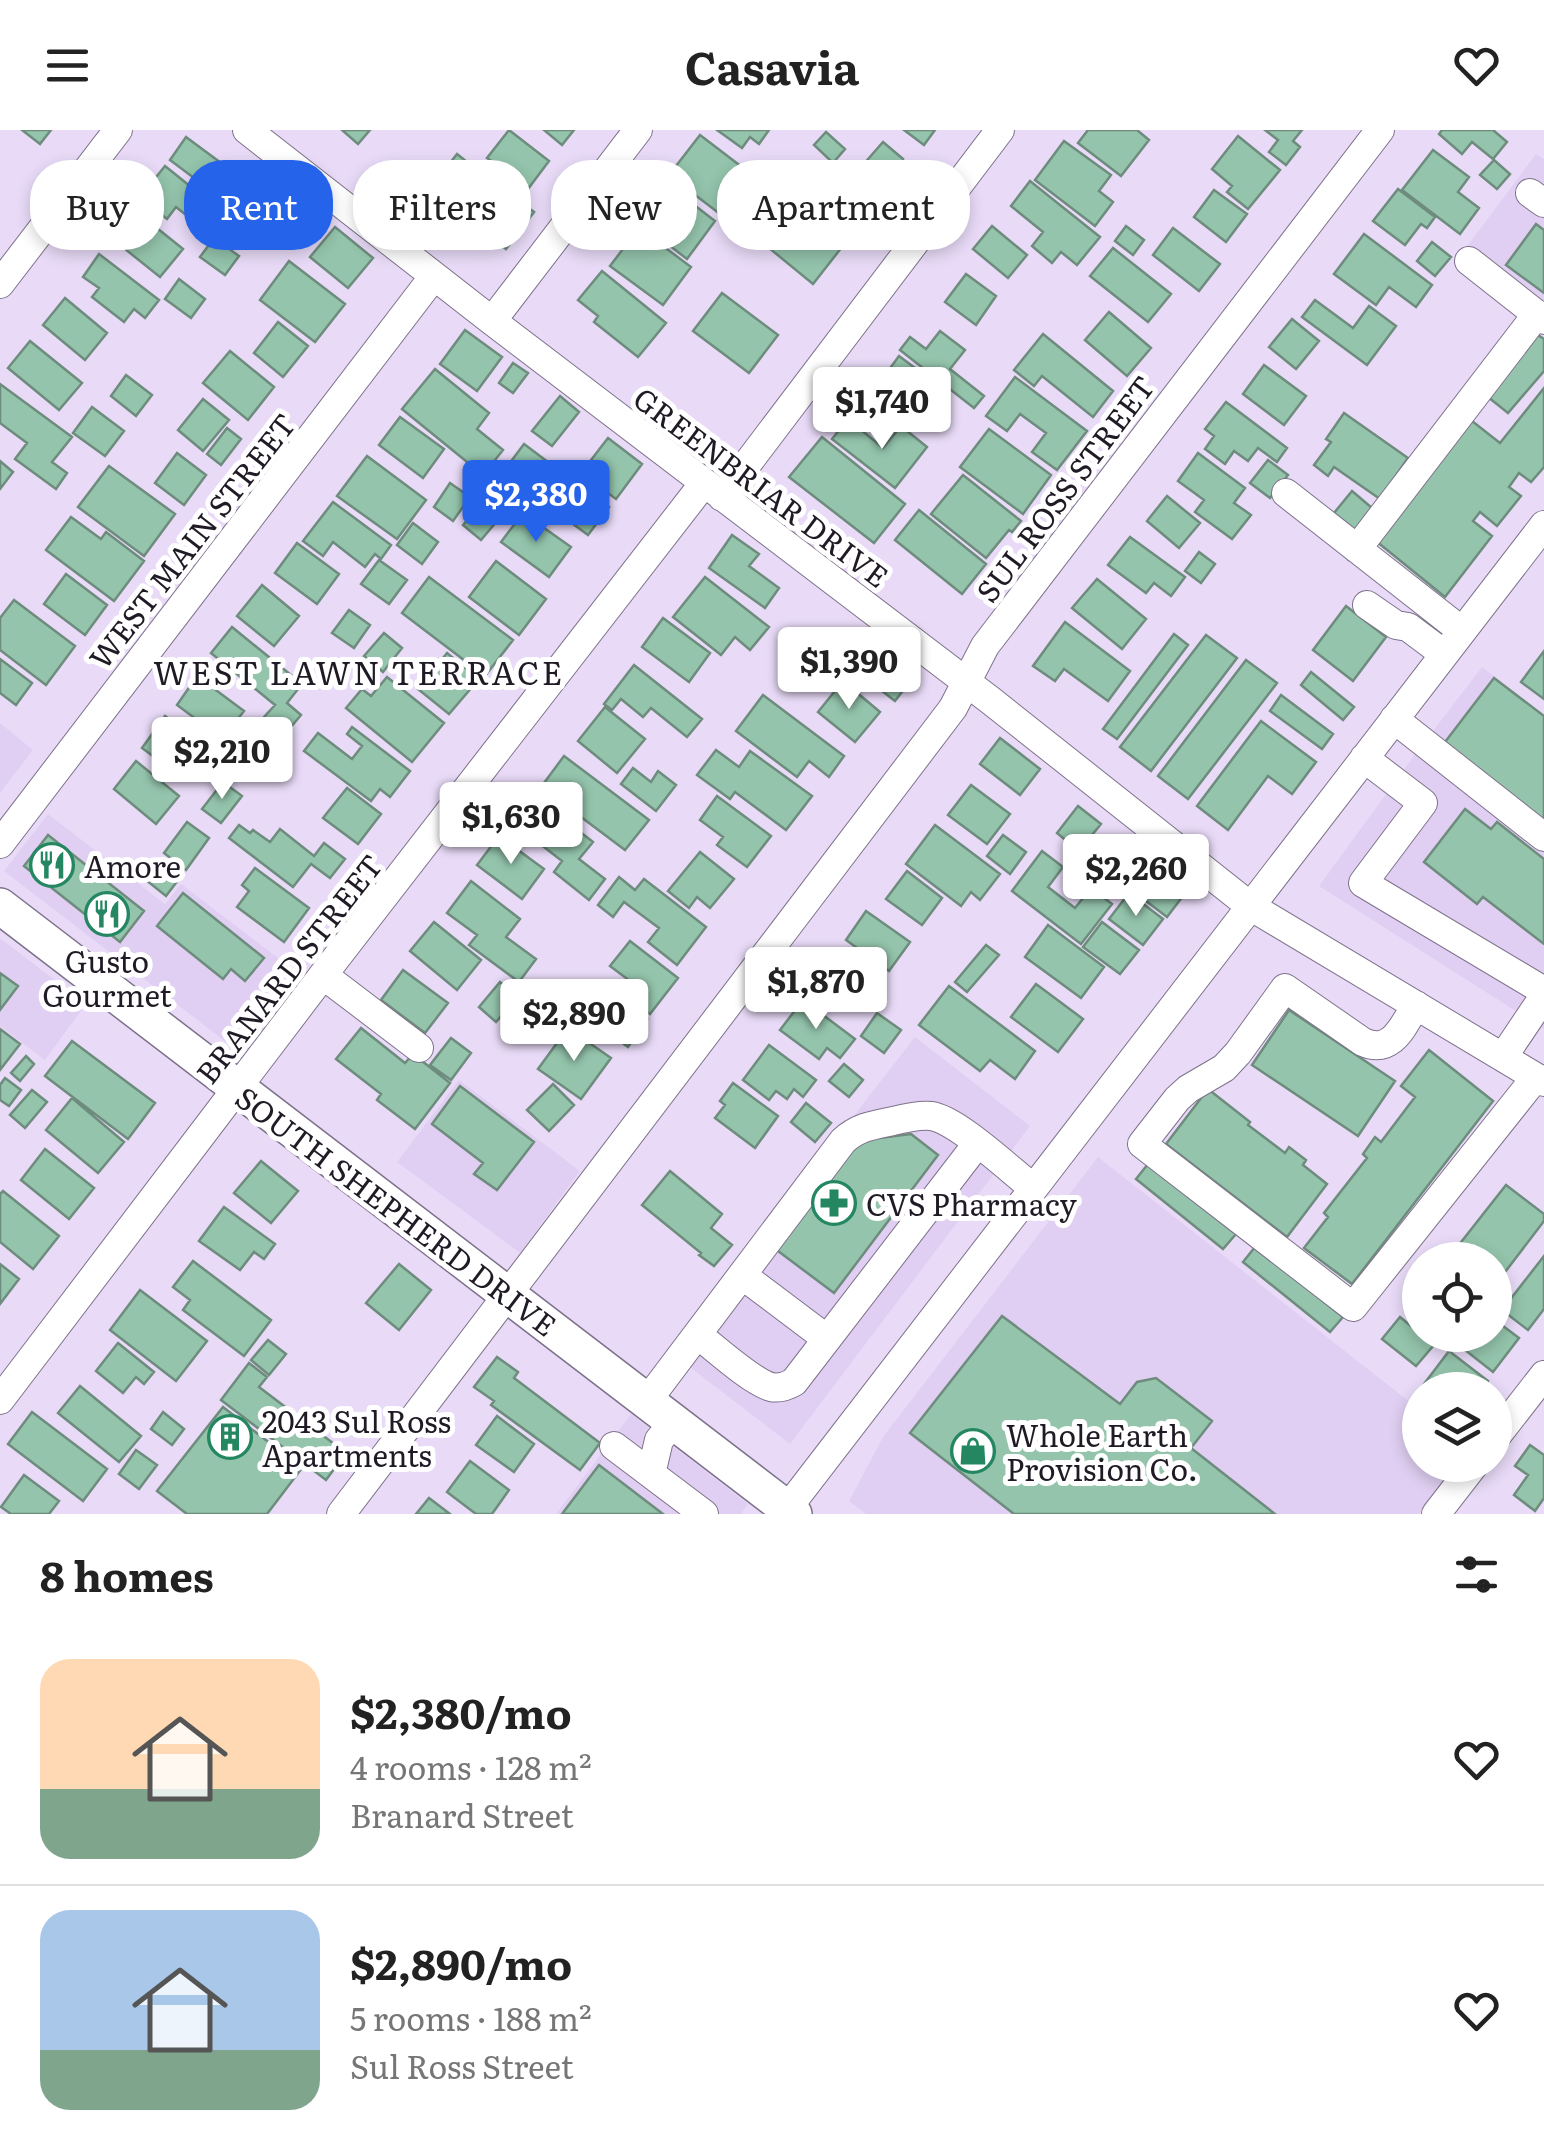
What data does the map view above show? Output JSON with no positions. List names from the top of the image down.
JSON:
{
  "streets": {
    "main road": ["SOUTH SHEPHERD DRIVE"],
    "street": [
      "GREENBRIAR DRIVE",
      "SUL ROSS STREET",
      "WEST MAIN STREET",
      "BRANARD STREET"
    ]
  },
  "crossings": [
    ["GREENBRIAR DRIVE", "SUL ROSS STREET"],
    ["GREENBRIAR DRIVE", "WEST MAIN STREET"],
    ["GREENBRIAR DRIVE", "BRANARD STREET"],
    ["SUL ROSS STREET", "SOUTH SHEPHERD DRIVE"],
    ["BRANARD STREET", "SOUTH SHEPHERD DRIVE"]
  ],
  "districts": ["WEST LAWN TERRACE"],
  "places": {
    "restaurant": ["Amore", "Gusto Gourmet"],
    "pharmacy": ["CVS Pharmacy"],
    "building": ["2043 Sul Ross Apartments"],
    "shop": ["Whole Earth Provision Co."]
  },
  "page": {
    "header": "Casavia",
    "chip": [
      "Buy",
      "Rent",
      "Filters",
      "New",
      "Apartment"
    ],
    "price": [
      "$1,740",
      "$2,380",
      "$1,390",
      "$2,210",
      "$1,630",
      "$2,260",
      "$1,870",
      "$2,890"
    ],
    "heading": "8 homes",
    "list": [
      {
        "name": "$2,380/mo",
        "note": "4 rooms · 128 m² · Branard Street"
      },
      {
        "name": "$2,890/mo",
        "note": "5 rooms · 188 m² · Sul Ross Street"
      }
    ]
  }
}
